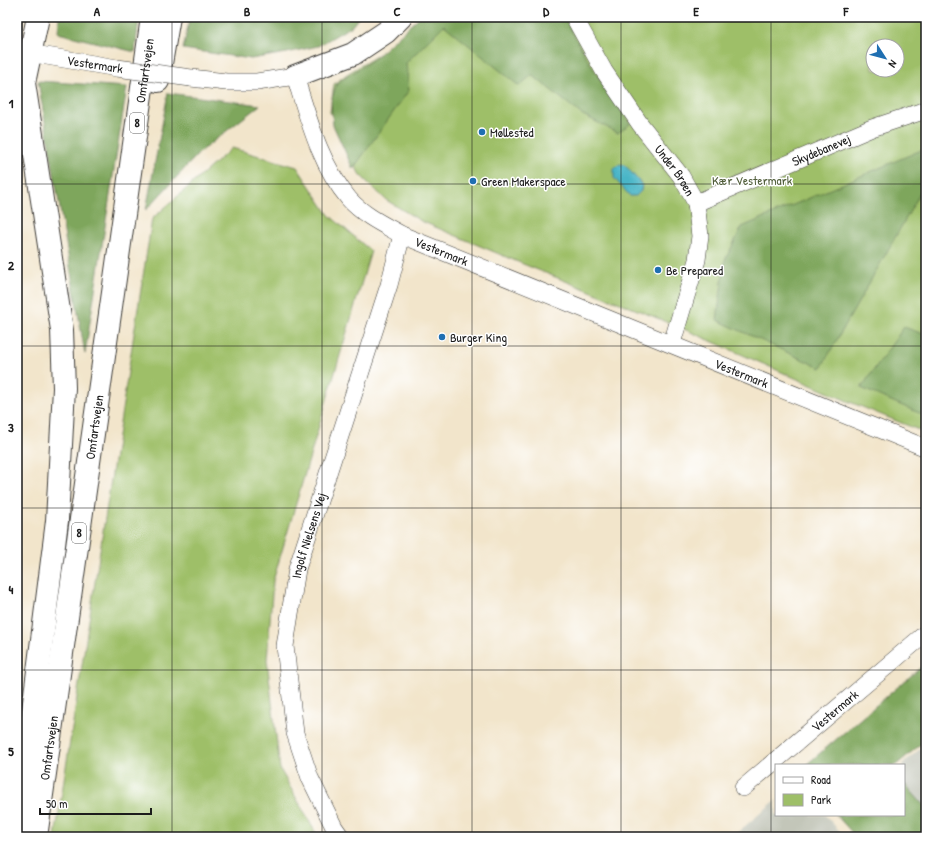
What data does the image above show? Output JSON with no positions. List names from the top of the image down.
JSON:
{
  "streets": {
    "highway": ["Omfartsvejen", "8"],
    "street": [
      "Vestermark",
      "Skydebanevej",
      "Under Broen",
      "Ingolf Nielsens Vej"
    ]
  },
  "crossings": [
    ["Vestermark", "Under Broen"],
    ["Vestermark", "Ingolf Nielsens Vej"],
    ["Skydebanevej", "Under Broen"]
  ],
  "parks": ["Kær Vestermark"],
  "places": [
    "Møllested",
    "Green Makerspace",
    "Be Prepared",
    "Burger King"
  ],
  "legend": ["Road", "Park"],
  "scale_bar": "50 m",
  "north": "bottom right",
  "grid": {
    "columns": [
      "A",
      "B",
      "C",
      "D",
      "E",
      "F"
    ],
    "rows": [
      "1",
      "2",
      "3",
      "4",
      "5"
    ]
  }
}
